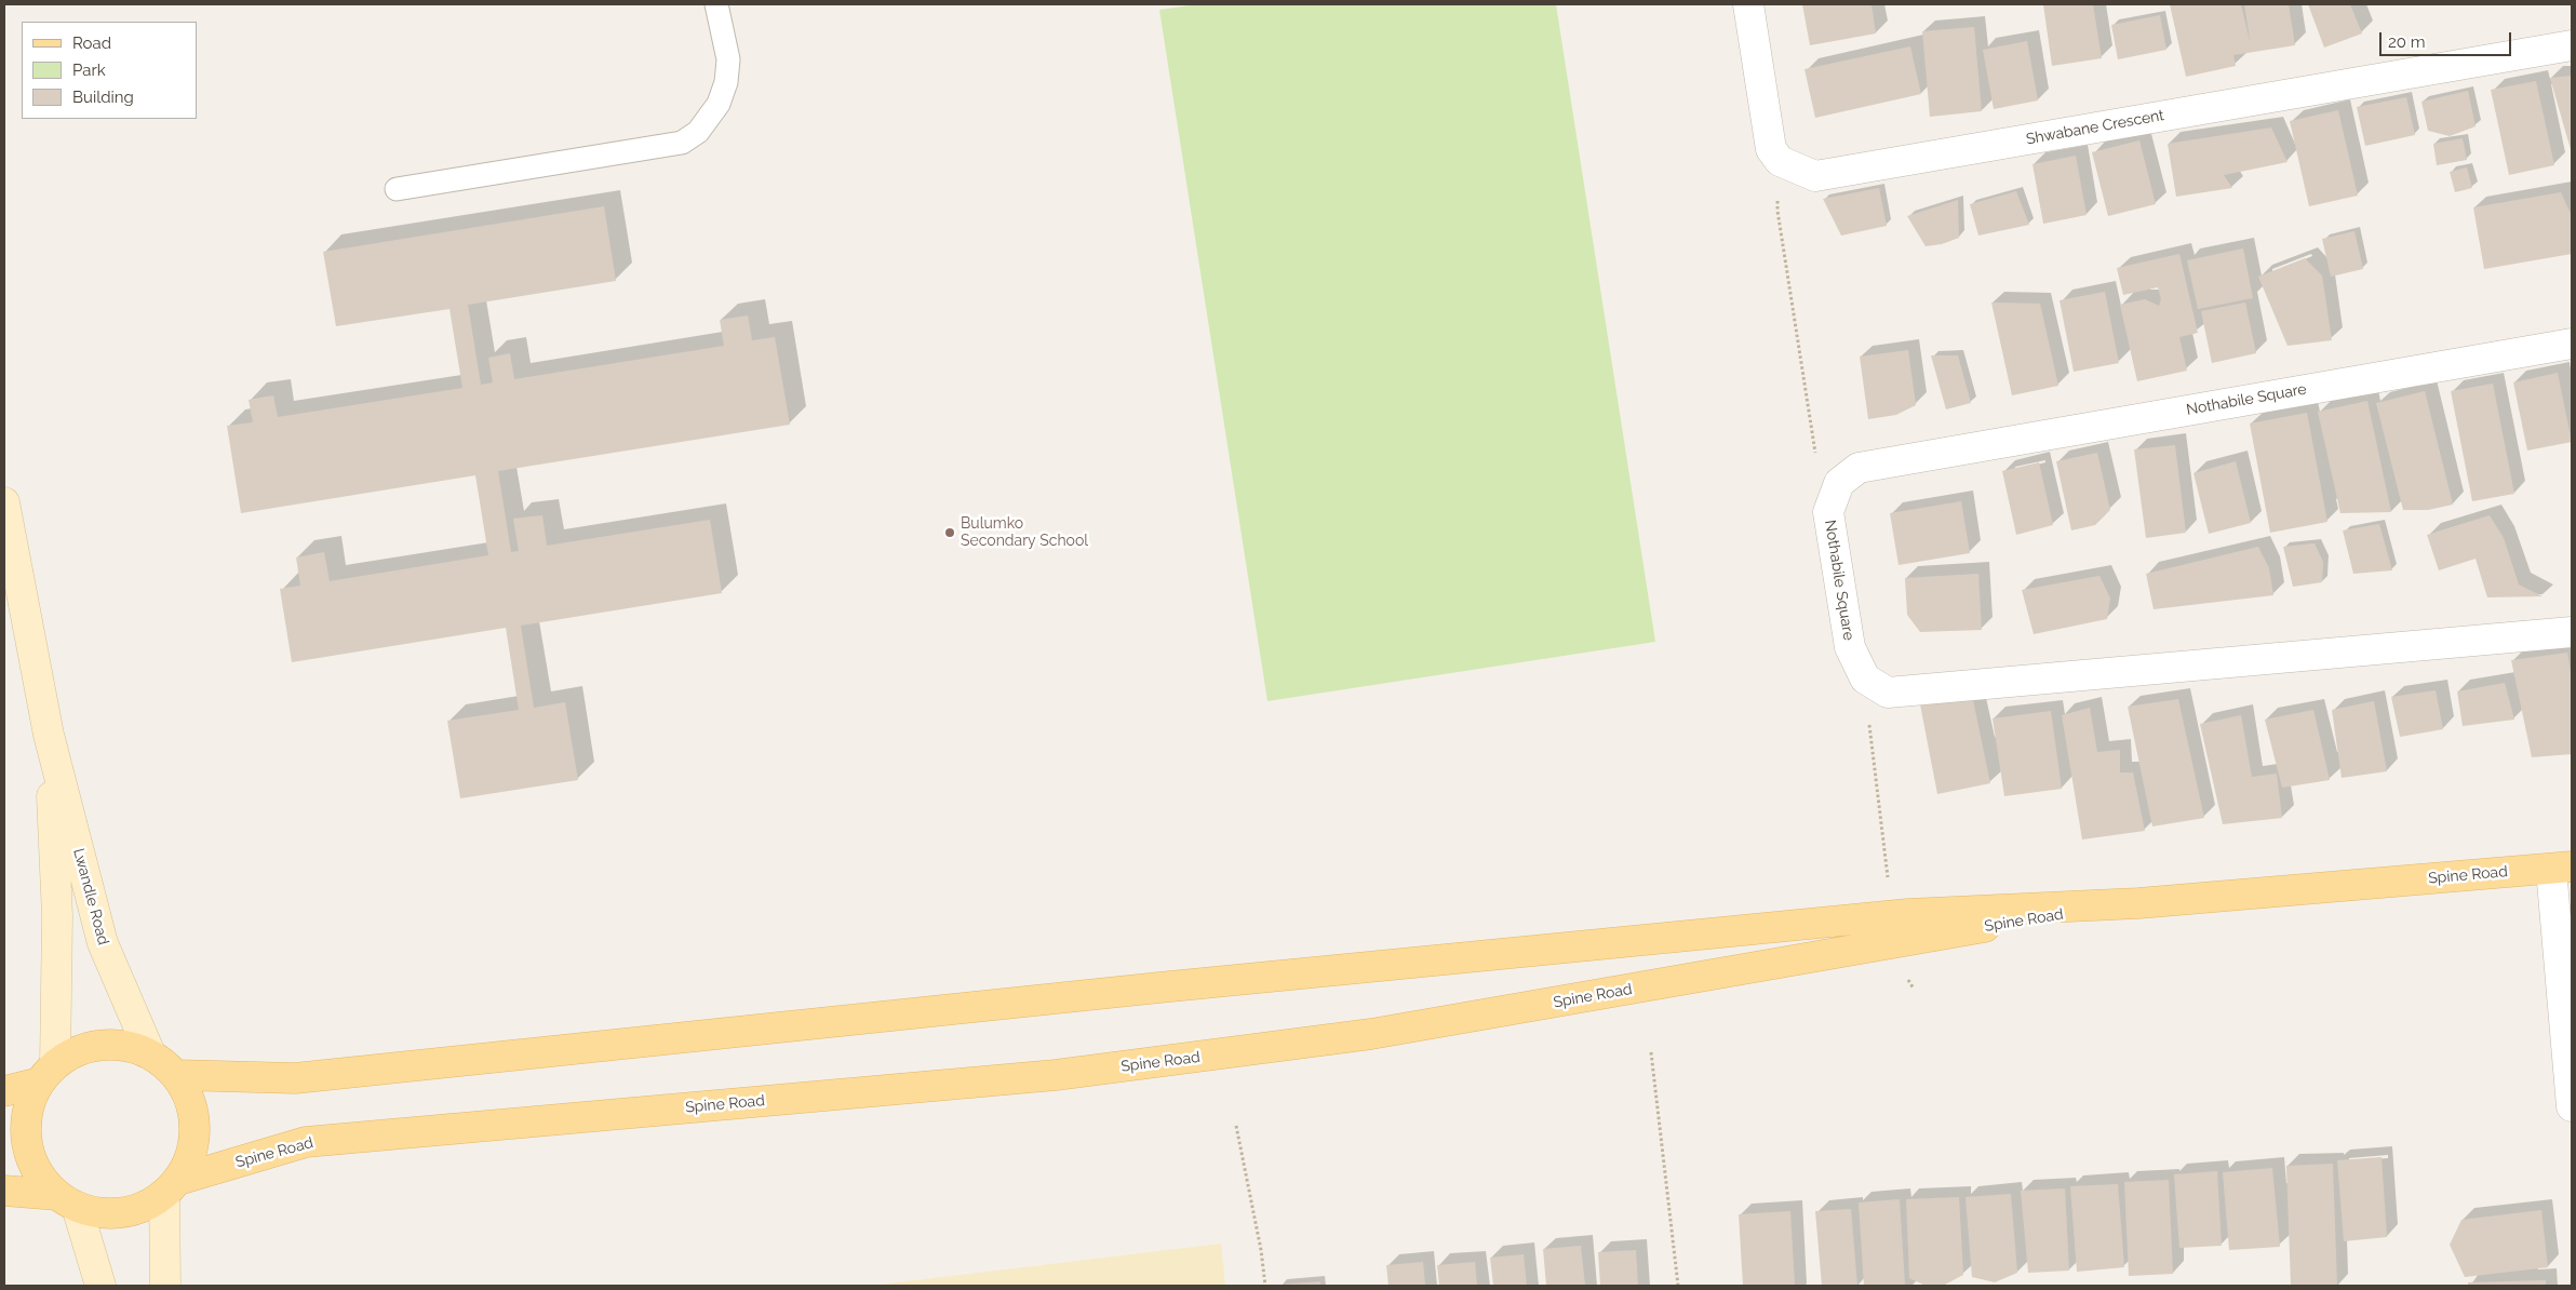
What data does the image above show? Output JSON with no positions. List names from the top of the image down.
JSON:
{
  "streets": {
    "main road": ["Spine Road"],
    "street": ["Shwabane Crescent", "Nothabile Square", "Lwandle Road"]
  },
  "crossings": [
    ["Spine Road", "Lwandle Road"]
  ],
  "places": ["Bulumko Secondary School"],
  "legend": ["Road", "Park", "Building"],
  "scale_bar": "20 m"
}
